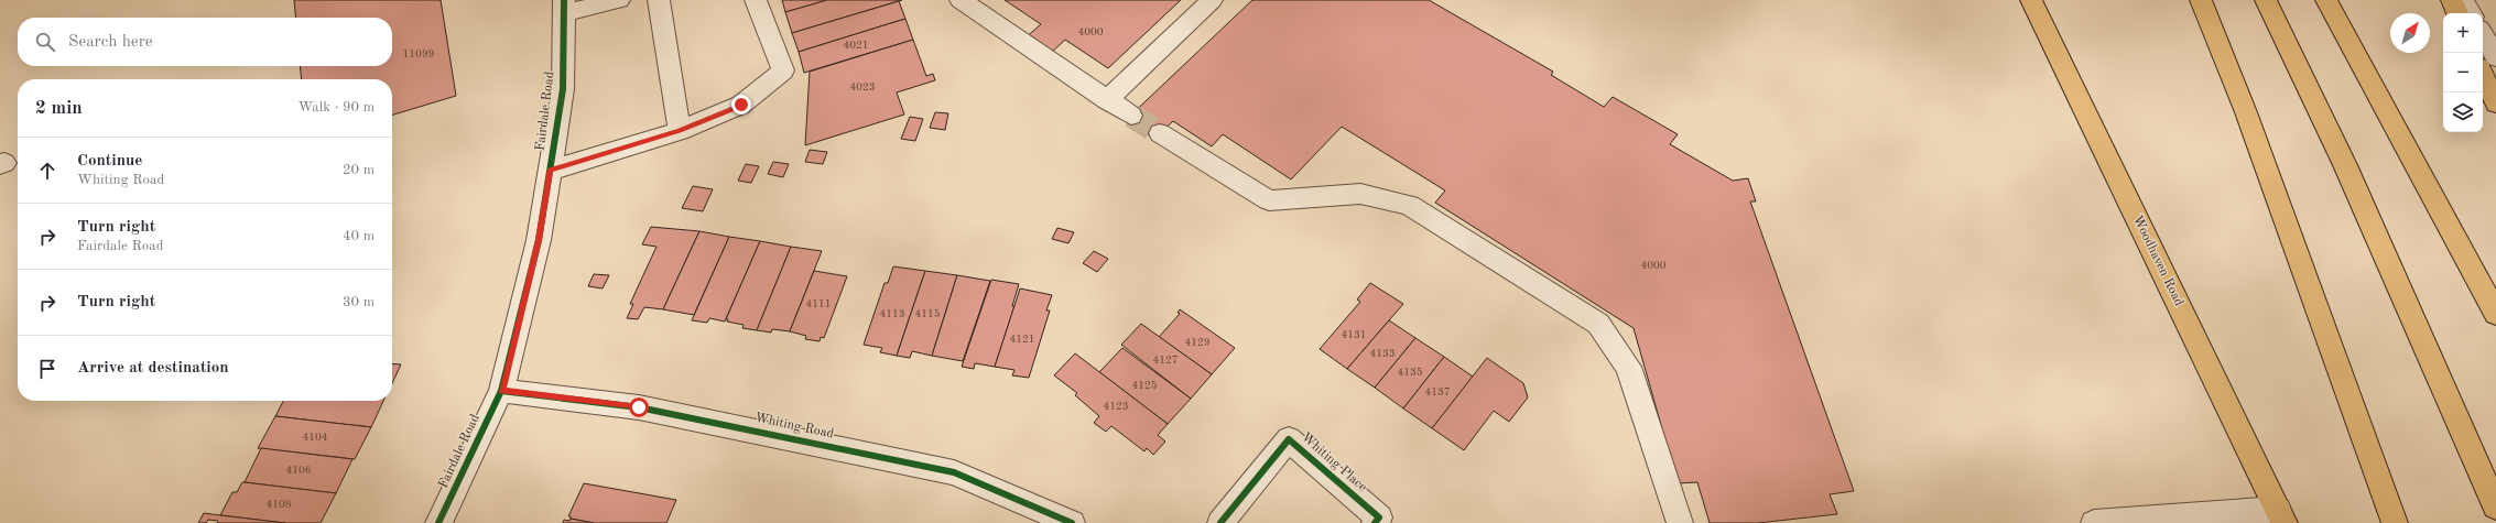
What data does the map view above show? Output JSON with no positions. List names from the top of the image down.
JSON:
{
  "streets": {
    "main road": ["Woodhaven Road"],
    "street": ["Fairdale Road", "Whiting Road", "Whiting Place"]
  },
  "crossings": [
    ["Fairdale Road", "Whiting Road"]
  ],
  "house_numbers": [
    "4000",
    "4021",
    "11099",
    "4023",
    "4000",
    "4111",
    "4113",
    "4115",
    "4131",
    "4121",
    "4129",
    "4133",
    "4127",
    "4135",
    "4125",
    "4137",
    "4123",
    "4104",
    "4106",
    "4108"
  ],
  "north": "top right",
  "page": {
    "map_buttons": ["+", "−"],
    "search": "Search here",
    "heading": ["2 min", "Walk · 90 m"],
    "list": [
      ["Continue", "Whiting Road", "20 m"],
      ["Turn right", "Fairdale Road", "40 m"],
      ["Turn right", "30 m"],
      "Arrive at destination"
    ]
  }
}
